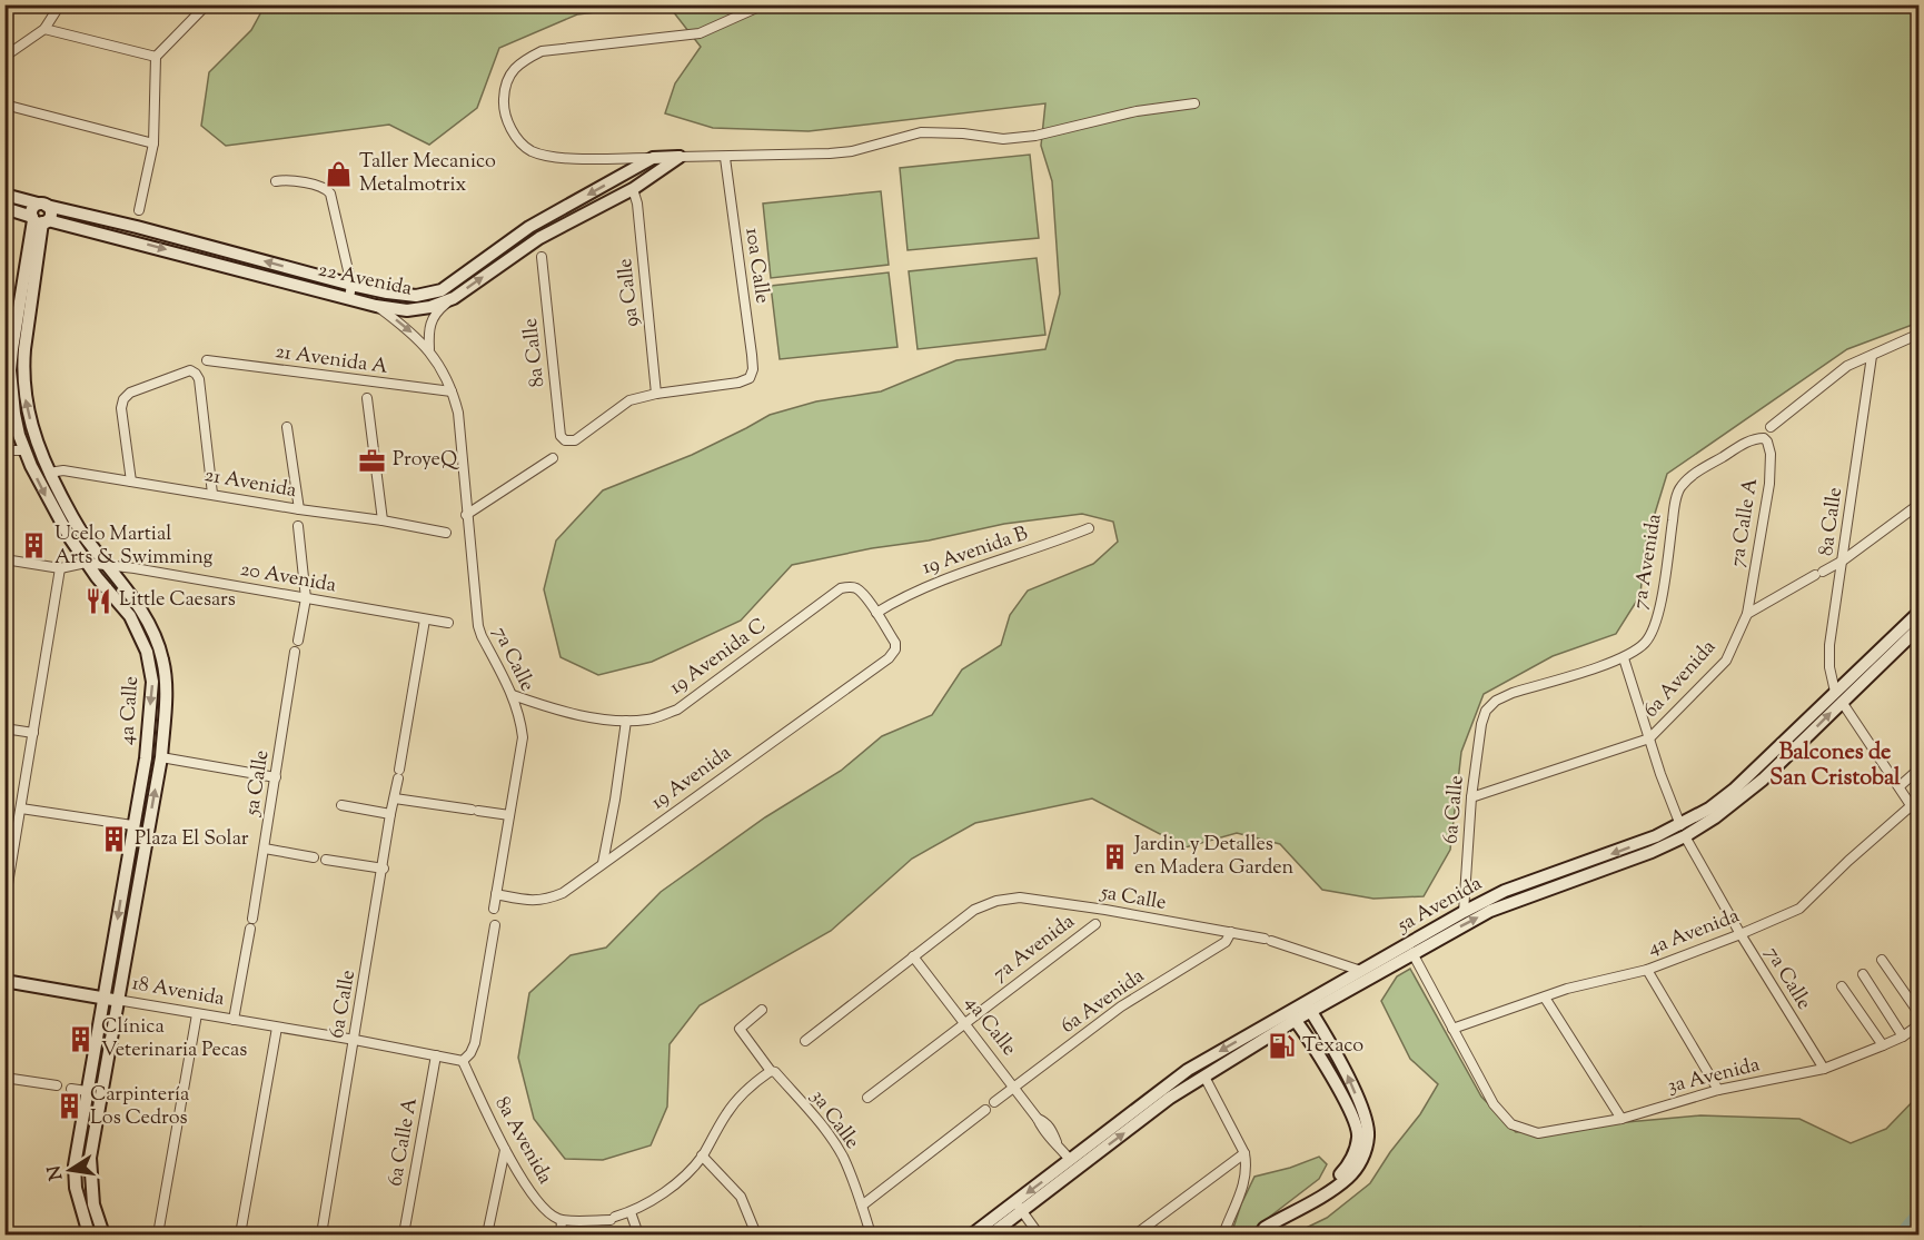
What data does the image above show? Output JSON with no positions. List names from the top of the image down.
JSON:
{
  "streets": {
    "main road": [
      "22 Avenida",
      "4a Calle",
      "5a Avenida",
      "18 Avenida"
    ],
    "street": [
      "10a Calle",
      "9a Calle",
      "8a Calle",
      "21 Avenida A",
      "21 Avenida",
      "7a Calle A",
      "19 Avenida B",
      "7a Avenida",
      "20 Avenida",
      "19 Avenida C",
      "7a Calle",
      "6a Avenida",
      "19 Avenida",
      "5a Calle",
      "6a Calle",
      "4a Avenida",
      "3a Avenida",
      "3a Calle",
      "8a Avenida",
      "6a Calle A"
    ]
  },
  "crossings": [
    ["10a Calle", "9a Calle"],
    ["10a Calle", "8a Calle"],
    ["22 Avenida", "9a Calle"],
    ["22 Avenida", "7a Calle"],
    ["22 Avenida", "4a Calle"],
    ["9a Calle", "8a Calle"],
    ["8a Calle", "5a Avenida"],
    ["8a Calle", "4a Avenida"],
    ["21 Avenida A", "7a Calle"],
    ["21 Avenida", "4a Calle"],
    ["7a Calle A", "7a Avenida"],
    ["7a Calle A", "6a Avenida"],
    ["19 Avenida B", "19 Avenida C"],
    ["19 Avenida B", "19 Avenida"],
    ["7a Avenida", "7a Calle"],
    ["7a Avenida", "4a Calle"],
    ["7a Avenida", "6a Calle"],
    ["20 Avenida", "4a Calle"],
    ["20 Avenida", "6a Calle"],
    ["19 Avenida C", "7a Calle"],
    ["19 Avenida C", "19 Avenida"],
    ["7a Calle", "6a Avenida"],
    ["7a Calle", "19 Avenida"],
    ["7a Calle", "5a Avenida"],
    ["7a Calle", "4a Avenida"],
    ["7a Calle", "3a Avenida"],
    ["6a Avenida", "4a Calle"],
    ["6a Avenida", "5a Calle"],
    ["6a Avenida", "6a Calle"],
    ["4a Calle", "5a Calle"],
    ["4a Calle", "5a Avenida"],
    ["4a Calle", "18 Avenida"],
    ["5a Calle", "5a Avenida"],
    ["6a Calle", "5a Avenida"],
    ["6a Calle", "18 Avenida"],
    ["4a Avenida", "3a Avenida"],
    ["18 Avenida", "8a Avenida"],
    ["18 Avenida", "6a Calle A"]
  ],
  "districts": ["Balcones de San Cristobal"],
  "places": {
    "shop": ["Taller Mecanico Metalmotrix"],
    "office": ["ProyeQ"],
    "building": [
      "Ucelo Martial Arts & Swimming",
      "Plaza El Solar",
      "Jardin y Detalles en Madera Garden",
      "Clínica Veterinaria Pecas",
      "Carpintería Los Cedros"
    ],
    "restaurant": ["Little Caesars"],
    "fuel station": ["Texaco"]
  },
  "north": "left"
}
